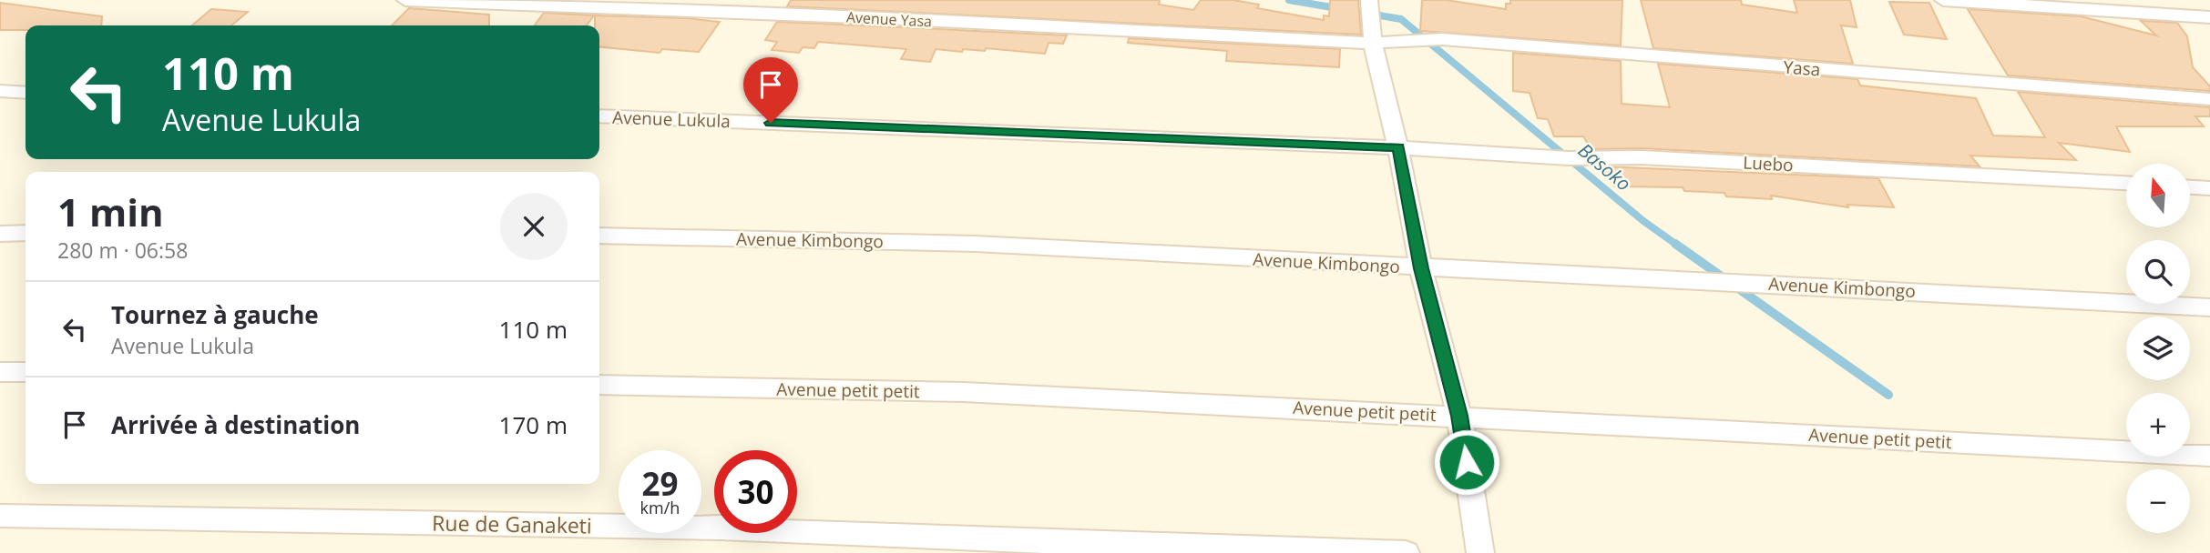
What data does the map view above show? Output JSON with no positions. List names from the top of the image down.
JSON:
{
  "streets": {
    "street": [
      "Avenue Yasa",
      "Yasa",
      "Avenue Lukula",
      "Luebo",
      "Avenue Kimbongo",
      "Avenue petit petit",
      "Rue de Ganaketi"
    ]
  },
  "crossings": [
    ["Avenue Yasa", "Yasa"],
    ["Avenue Lukula", "Luebo"]
  ],
  "water": ["Basoko"],
  "north": "top",
  "page": {
    "turn": ["110 m", "Avenue Lukula"],
    "map_buttons": ["+", "−"],
    "heading": ["1 min", "280 m · 06:58"],
    "list": [
      {
        "name": "Tournez à gauche",
        "note": "Avenue Lukula",
        "value": "110 m"
      },
      {
        "name": "Arrivée à destination",
        "value": "170 m"
      }
    ],
    "speed": "29 km/h",
    "limit": "30"
  }
}
